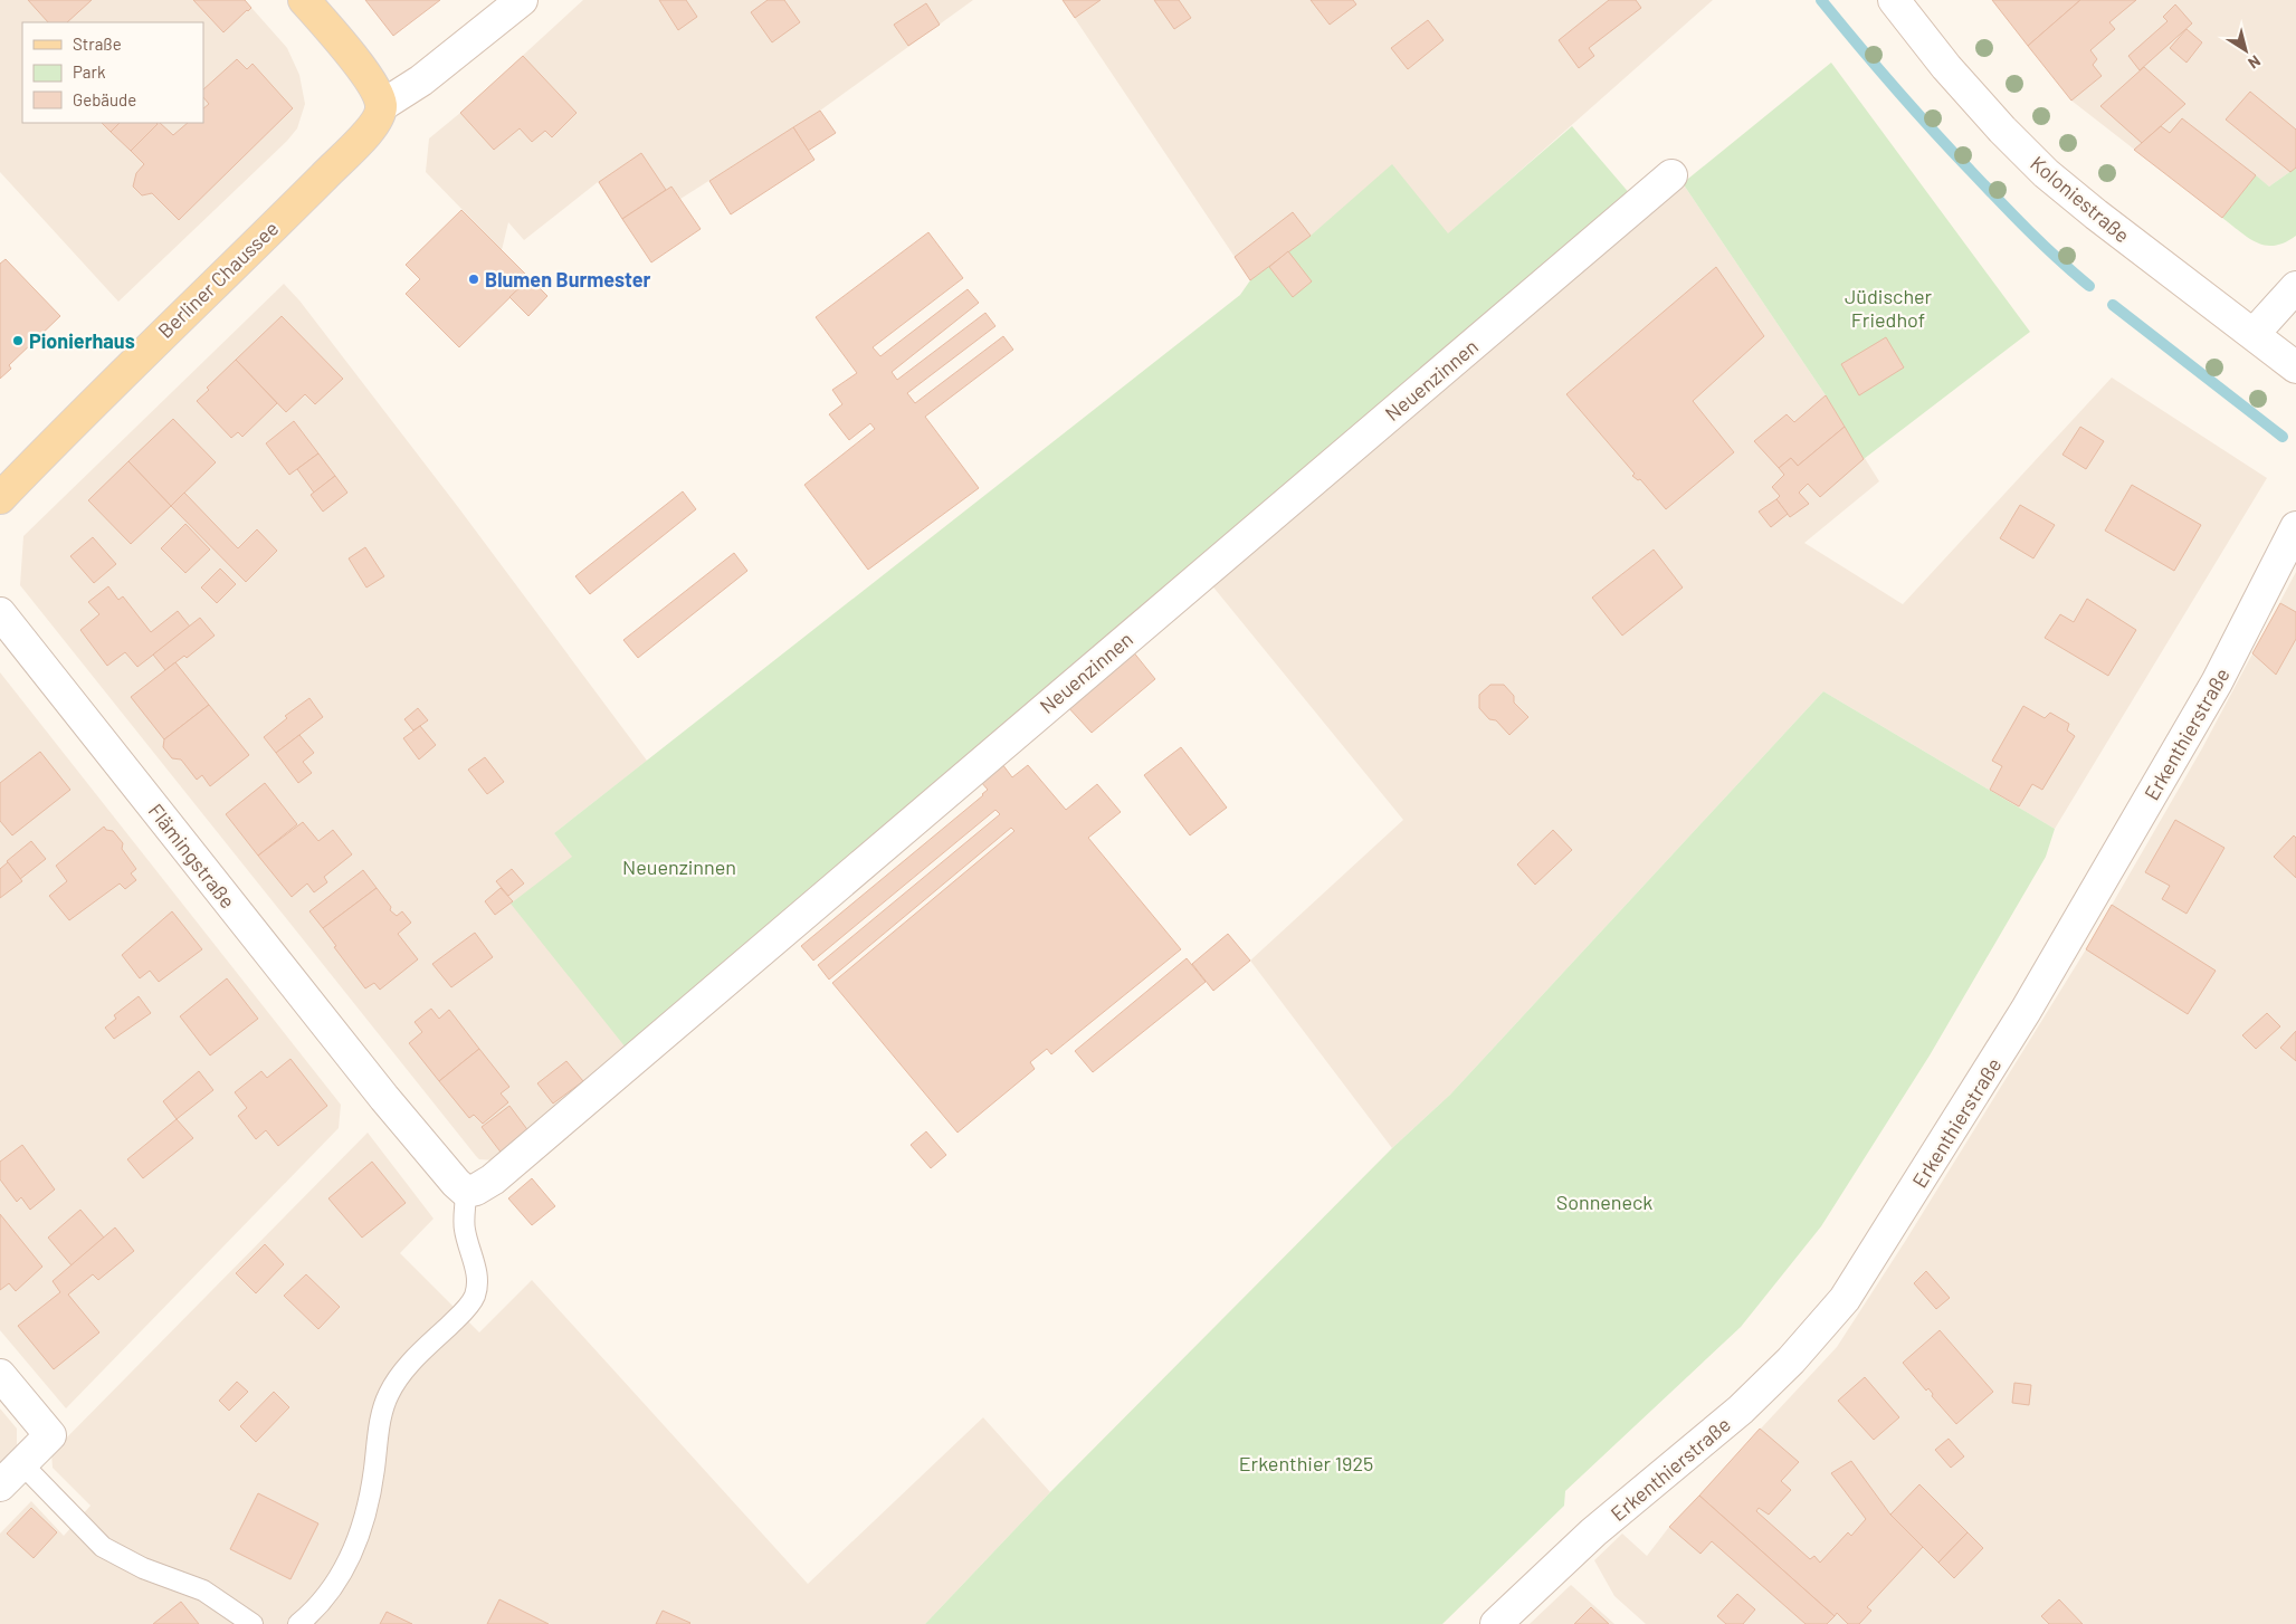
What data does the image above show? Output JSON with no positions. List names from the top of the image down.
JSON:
{
  "streets": {
    "main road": ["Berliner Chaussee"],
    "street": [
      "Koloniestraße",
      "Neuenzinnen",
      "Erkenthierstraße",
      "Flämingstraße"
    ]
  },
  "crossings": [
    ["Neuenzinnen", "Flämingstraße"]
  ],
  "parks": [
    "Jüdischer Friedhof",
    "Neuenzinnen",
    "Sonneneck",
    "Erkenthier 1925"
  ],
  "places": ["Blumen Burmester", "Pionierhaus"],
  "legend": ["Straße", "Park", "Gebäude"],
  "north": "bottom right"
}
